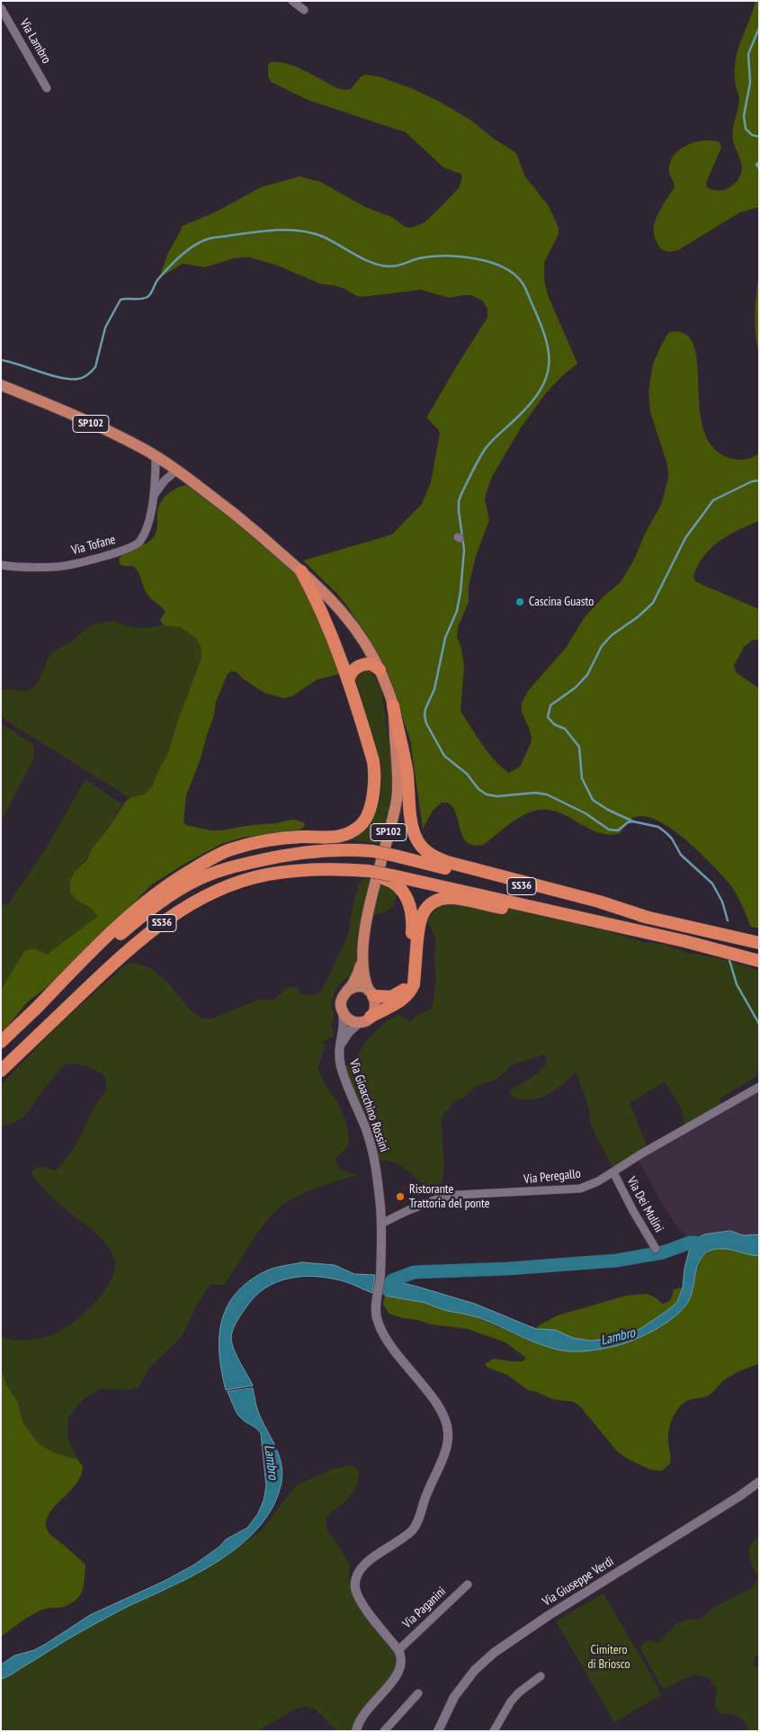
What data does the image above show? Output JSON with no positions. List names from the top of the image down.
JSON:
{
  "streets": {
    "highway": ["SS36"],
    "main road": ["SP102"],
    "street": [
      "Via Lambro",
      "Via Tofane",
      "Via Gioacchino Rossini",
      "Via Peregallo",
      "Via Dei Mulini",
      "Via Giuseppe Verdi",
      "Via Paganini"
    ]
  },
  "crossings": [
    ["SP102", "Via Tofane"],
    ["SP102", "Via Gioacchino Rossini"],
    ["Via Gioacchino Rossini", "Via Peregallo"],
    ["Via Gioacchino Rossini", "Via Paganini"],
    ["Via Peregallo", "Via Dei Mulini"]
  ],
  "water": ["Lambro"],
  "parks": ["Cimitero di Briosco"],
  "places": ["Cascina Guasto", "Ristorante Trattoria del ponte"]
}
